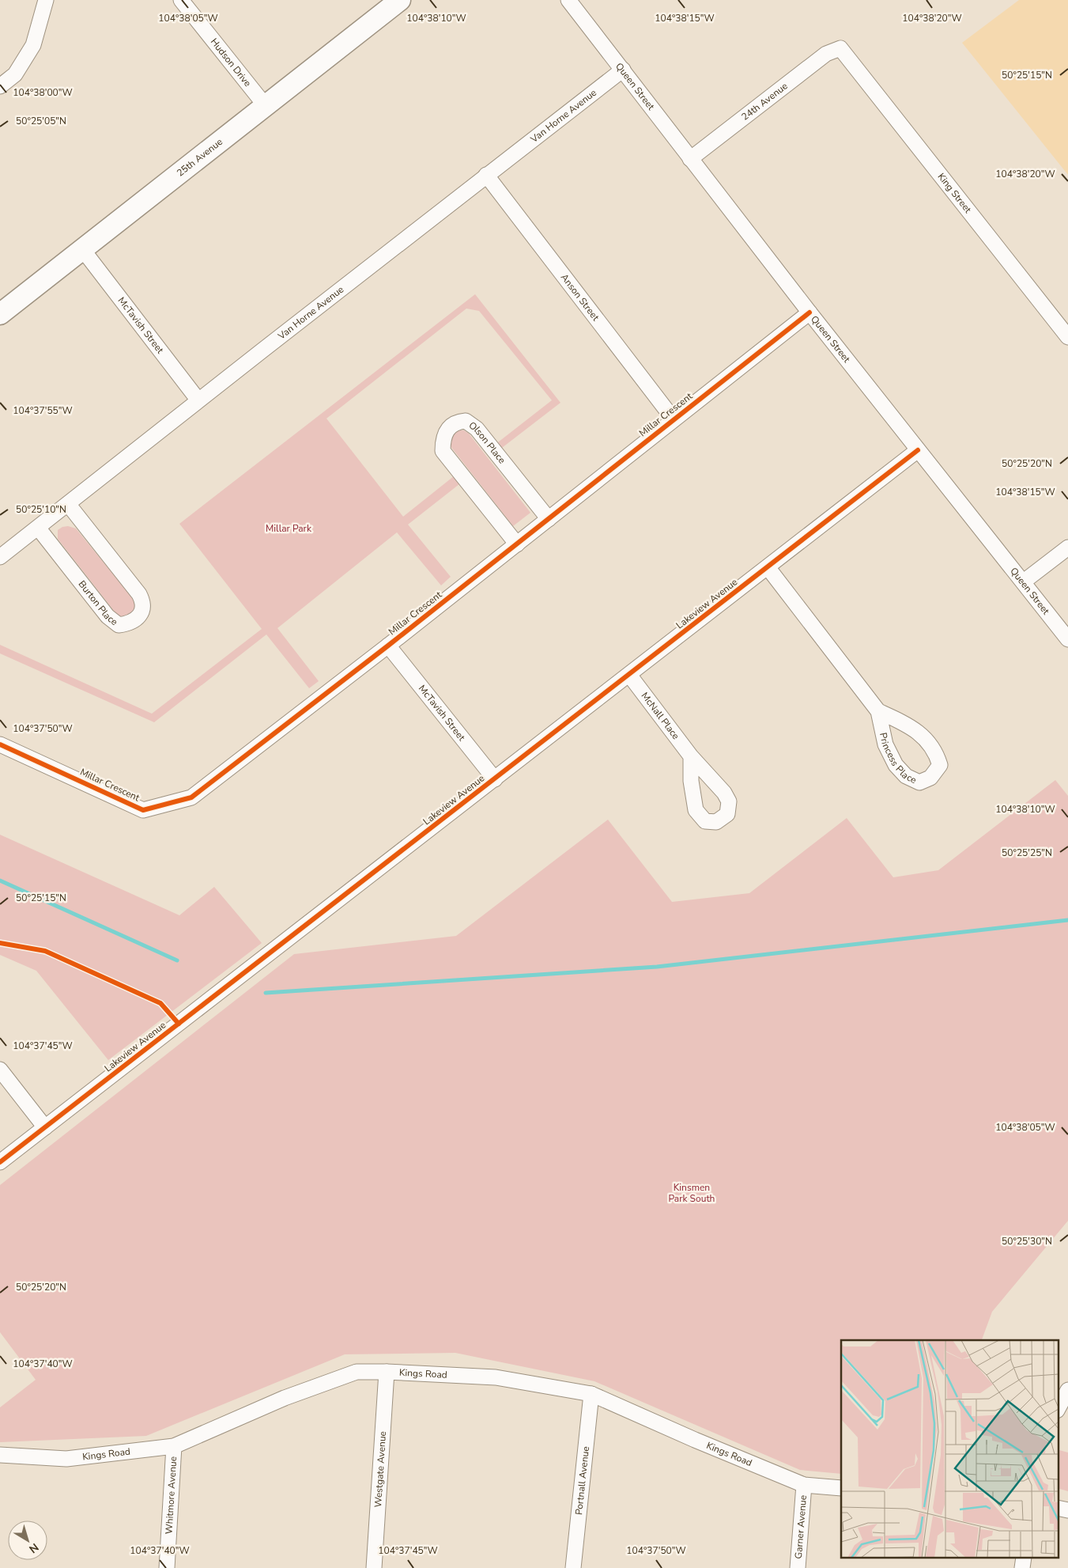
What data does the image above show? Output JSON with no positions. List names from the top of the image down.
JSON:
{
  "streets": {
    "street": [
      "Hudson Drive",
      "Queen Street",
      "24th Avenue",
      "Van Horne Avenue",
      "25th Avenue",
      "King Street",
      "Anson Street",
      "McTavish Street",
      "Millar Crescent",
      "Olson Place",
      "Burton Place",
      "Lakeview Avenue",
      "McNall Place",
      "Princess Place",
      "Kings Road",
      "Westgate Avenue",
      "Portnall Avenue",
      "Whitmore Avenue",
      "Garner Avenue"
    ]
  },
  "crossings": [
    ["Hudson Drive", "25th Avenue"],
    ["Queen Street", "24th Avenue"],
    ["Queen Street", "Van Horne Avenue"],
    ["Queen Street", "Millar Crescent"],
    ["Queen Street", "Lakeview Avenue"],
    ["24th Avenue", "King Street"],
    ["Van Horne Avenue", "Anson Street"],
    ["Van Horne Avenue", "McTavish Street"],
    ["Van Horne Avenue", "Burton Place"],
    ["25th Avenue", "McTavish Street"],
    ["Anson Street", "Millar Crescent"],
    ["McTavish Street", "Millar Crescent"],
    ["McTavish Street", "Lakeview Avenue"],
    ["Millar Crescent", "Olson Place"],
    ["Lakeview Avenue", "McNall Place"],
    ["Lakeview Avenue", "Princess Place"],
    ["Kings Road", "Westgate Avenue"],
    ["Kings Road", "Portnall Avenue"],
    ["Kings Road", "Whitmore Avenue"],
    ["Kings Road", "Garner Avenue"]
  ],
  "parks": ["Millar Park", "Kinsmen Park South"],
  "north": "bottom right",
  "coordinates": [
    "104°38'05\"W",
    "104°38'10\"W",
    "104°38'20\"W",
    "104°38'15\"W",
    "50°25'15\"N",
    "104°38'00\"W",
    "50°25'05\"N",
    "104°37'55\"W",
    "50°25'20\"N",
    "50°25'10\"N",
    "104°37'50\"W",
    "50°25'25\"N",
    "104°37'45\"W",
    "50°25'30\"N",
    "104°37'40\"W"
  ]
}
